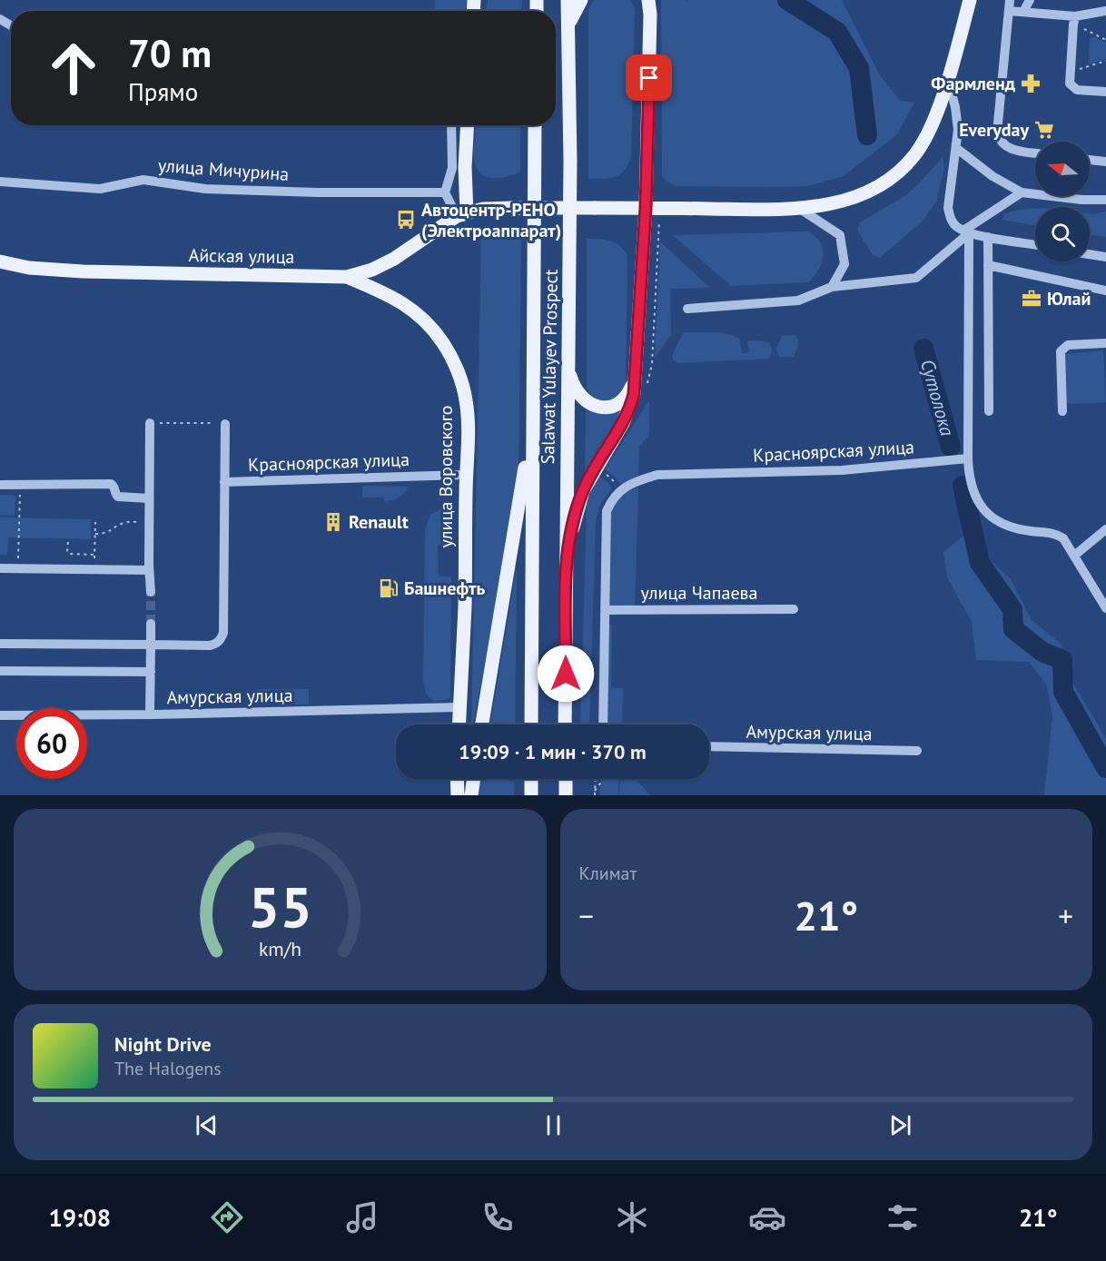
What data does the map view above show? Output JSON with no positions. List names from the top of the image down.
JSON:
{
  "streets": {
    "main road": ["Айская улица", "Salawat Yulayev Prospect", "улица Воровского"],
    "street": [
      "улица Мичурина",
      "Красноярская улица",
      "улица Чапаева",
      "Амурская улица"
    ]
  },
  "crossings": [
    ["Айская улица", "улица Воровского"],
    ["Красноярская улица", "улица Воровского"],
    ["Красноярская улица", "улица Чапаева"],
    ["улица Воровского", "Амурская улица"]
  ],
  "water": ["Сутолока"],
  "places": {
    "pharmacy": ["Фармленд"],
    "supermarket": ["Everyday"],
    "bus stop": ["Автоцентр-РЕНО (Электроаппарат)"],
    "office": ["Юлай"],
    "building": ["Renault"],
    "fuel station": ["Башнефть"]
  },
  "north": "left",
  "page": {
    "turn": ["70 m", "Прямо"],
    "limit": "60",
    "trip": "19:09 · 1 мин · 370 m",
    "tile": "Климат",
    "heat": ["−", "21°", "+"],
    "song": ["Night Drive", "The Halogens"],
    "tabs": ["19:08", "21°"],
    "gauge": ["55", "km/h"]
  }
}
